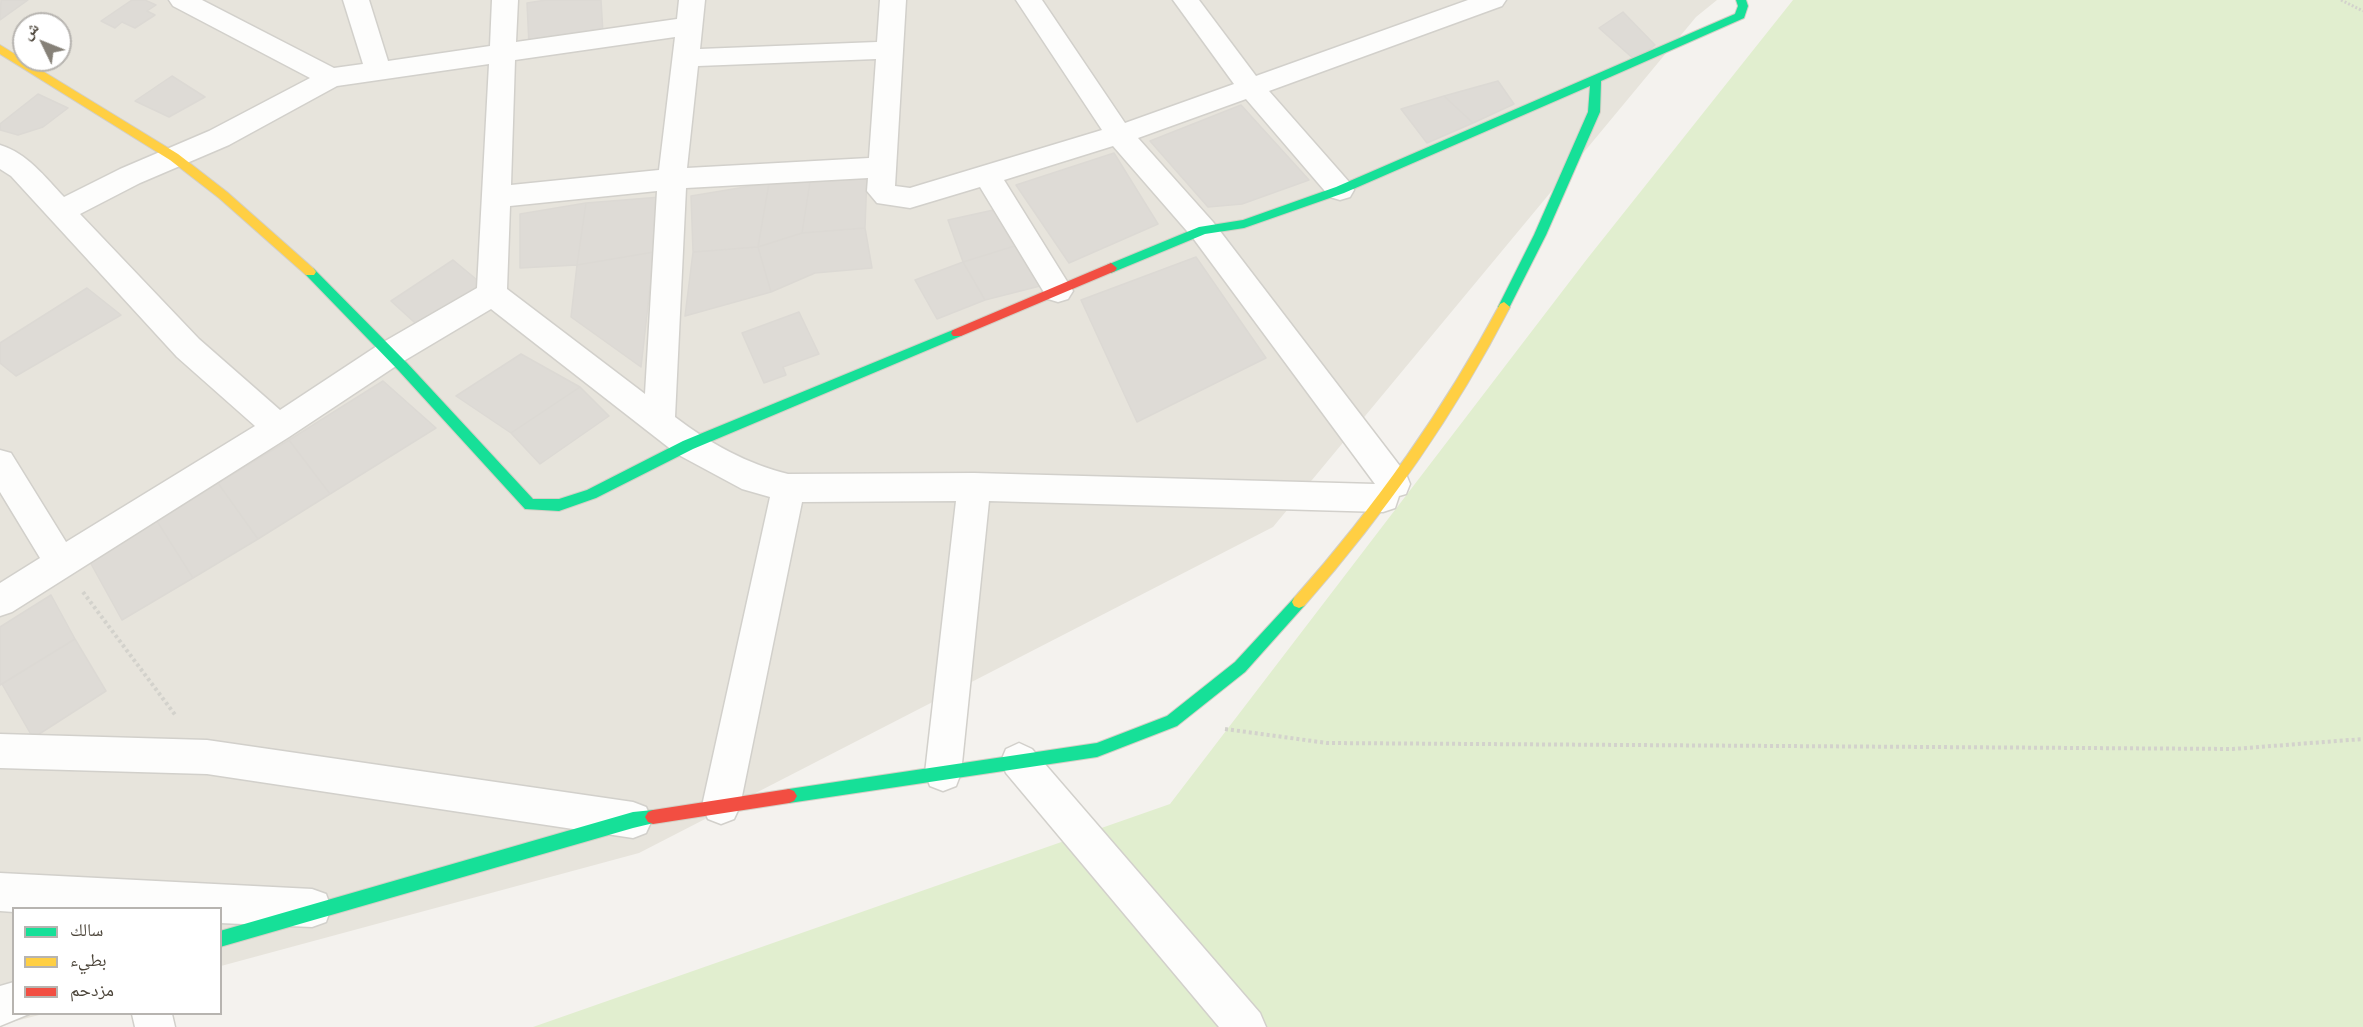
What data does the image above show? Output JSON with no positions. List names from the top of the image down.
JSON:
{
  "legend": ["سالك", "بطيء", "مزدحم"],
  "north": "top left"
}
